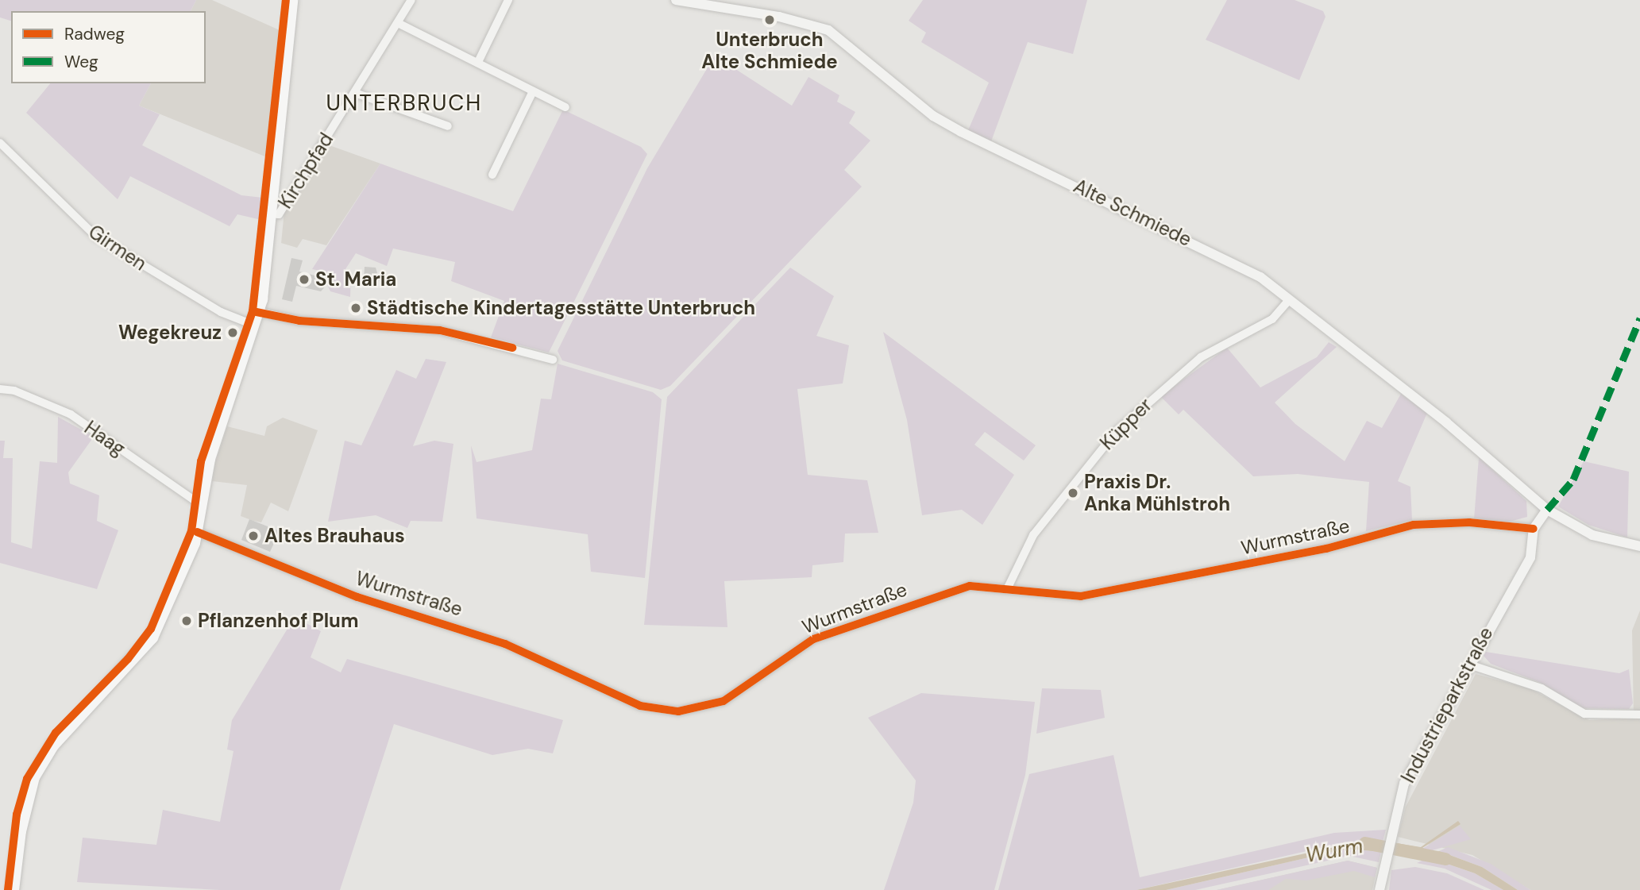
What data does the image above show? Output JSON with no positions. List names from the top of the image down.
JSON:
{
  "streets": {
    "street": [
      "Kirchpfad",
      "Alte Schmiede",
      "Girmen",
      "Küpper",
      "Haag",
      "Wurmstraße",
      "Industrieparkstraße"
    ]
  },
  "crossings": [
    ["Alte Schmiede", "Küpper"],
    ["Küpper", "Wurmstraße"],
    ["Wurmstraße", "Industrieparkstraße"]
  ],
  "districts": ["UNTERBRUCH"],
  "water": ["Wurm"],
  "places": [
    "Unterbruch Alte Schmiede",
    "St. Maria",
    "Städtische Kindertagesstätte Unterbruch",
    "Wegekreuz",
    "Praxis Dr. Anka Mühlstroh",
    "Altes Brauhaus",
    "Pflanzenhof Plum"
  ],
  "legend": ["Radweg", "Weg"]
}
